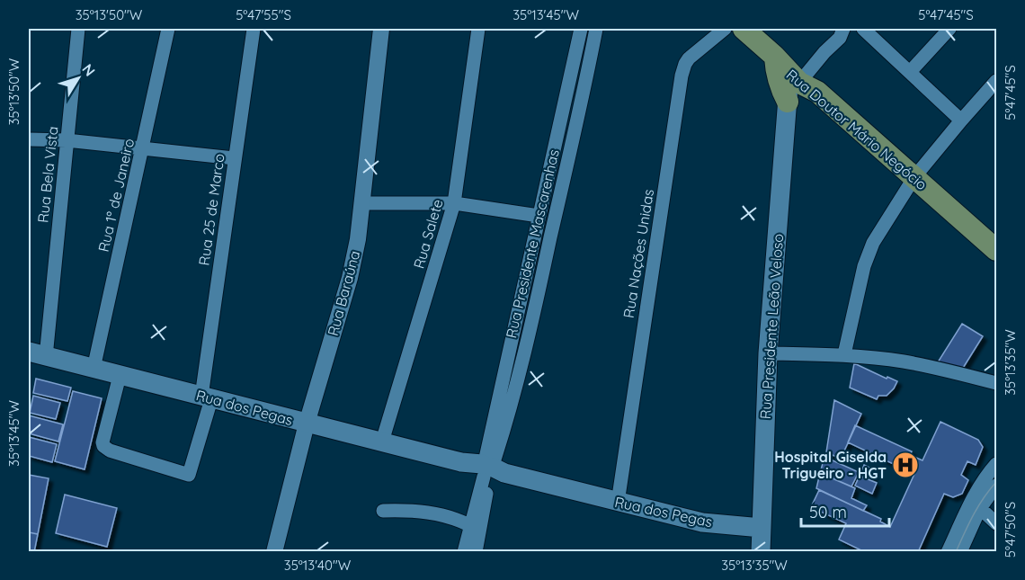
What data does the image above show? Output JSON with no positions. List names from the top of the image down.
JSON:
{
  "streets": {
    "main road": ["Rua Doutor Mário Negócio", "Rua Presidente Leão Veloso", "Rua dos Pegas"],
    "street": [
      "Rua Bela Vista",
      "Rua 1º de Janeiro",
      "Rua 25 de Marco",
      "Rua Salete",
      "Rua Presidente Mascarenhas",
      "Rua Nações Unidas",
      "Rua Baraúna"
    ]
  },
  "crossings": [
    ["Rua Bela Vista", "Rua dos Pegas"],
    ["Rua 1º de Janeiro", "Rua dos Pegas"],
    ["Rua 25 de Marco", "Rua dos Pegas"],
    ["Rua Salete", "Rua dos Pegas"],
    ["Rua Presidente Mascarenhas", "Rua dos Pegas"],
    ["Rua Nações Unidas", "Rua dos Pegas"],
    ["Rua Baraúna", "Rua dos Pegas"],
    ["Rua Presidente Leão Veloso", "Rua dos Pegas"]
  ],
  "places": {
    "hospital": ["Hospital Giselda Trigueiro - HGT"]
  },
  "scale_bar": "50 m",
  "north": "top right",
  "coordinates": [
    "35°13'50\"W",
    "5°47'55\"S",
    "35°13'45\"W",
    "5°47'45\"S",
    "35°13'35\"W",
    "5°47'50\"S",
    "35°13'40\"W"
  ]
}
